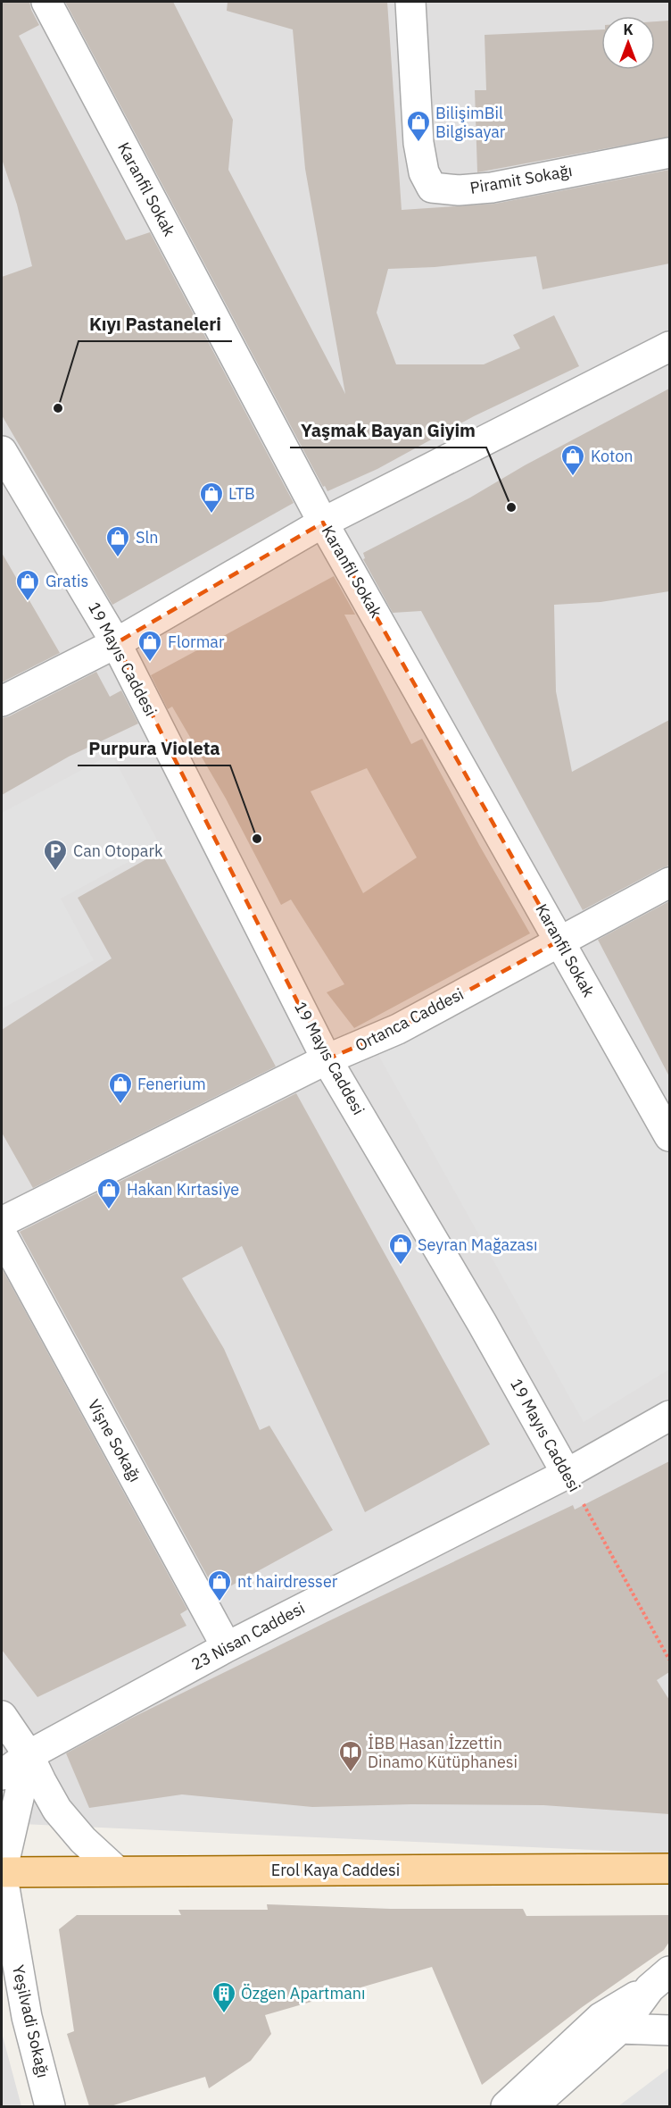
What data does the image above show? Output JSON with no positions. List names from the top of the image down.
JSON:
{
  "streets": {
    "main road": ["Erol Kaya Caddesi"],
    "street": [
      "Piramit Sokağı",
      "Karanfil Sokak",
      "19 Mayıs Caddesi",
      "Ortanca Caddesi",
      "Vişne Sokağı",
      "23 Nisan Caddesi",
      "Yeşilvadi Sokağı"
    ]
  },
  "crossings": [
    ["Karanfil Sokak", "Ortanca Caddesi"],
    ["19 Mayıs Caddesi", "Ortanca Caddesi"],
    ["19 Mayıs Caddesi", "23 Nisan Caddesi"],
    ["Vişne Sokağı", "23 Nisan Caddesi"],
    ["Erol Kaya Caddesi", "Yeşilvadi Sokağı"]
  ],
  "places": {
    "shop": [
      "BilişimBil Bilgisayar",
      "Koton",
      "LTB",
      "Sln",
      "Gratis",
      "Flormar",
      "Fenerium",
      "Hakan Kırtasiye",
      "Seyran Mağazası",
      "nt hairdresser"
    ],
    "other": ["Kıyı Pastaneleri", "Yaşmak Bayan Giyim", "Purpura Violeta"],
    "parking": ["Can Otopark"],
    "library": ["İBB Hasan İzzettin Dinamo Kütüphanesi"],
    "building": ["Özgen Apartmanı"]
  },
  "north": "top"
}
